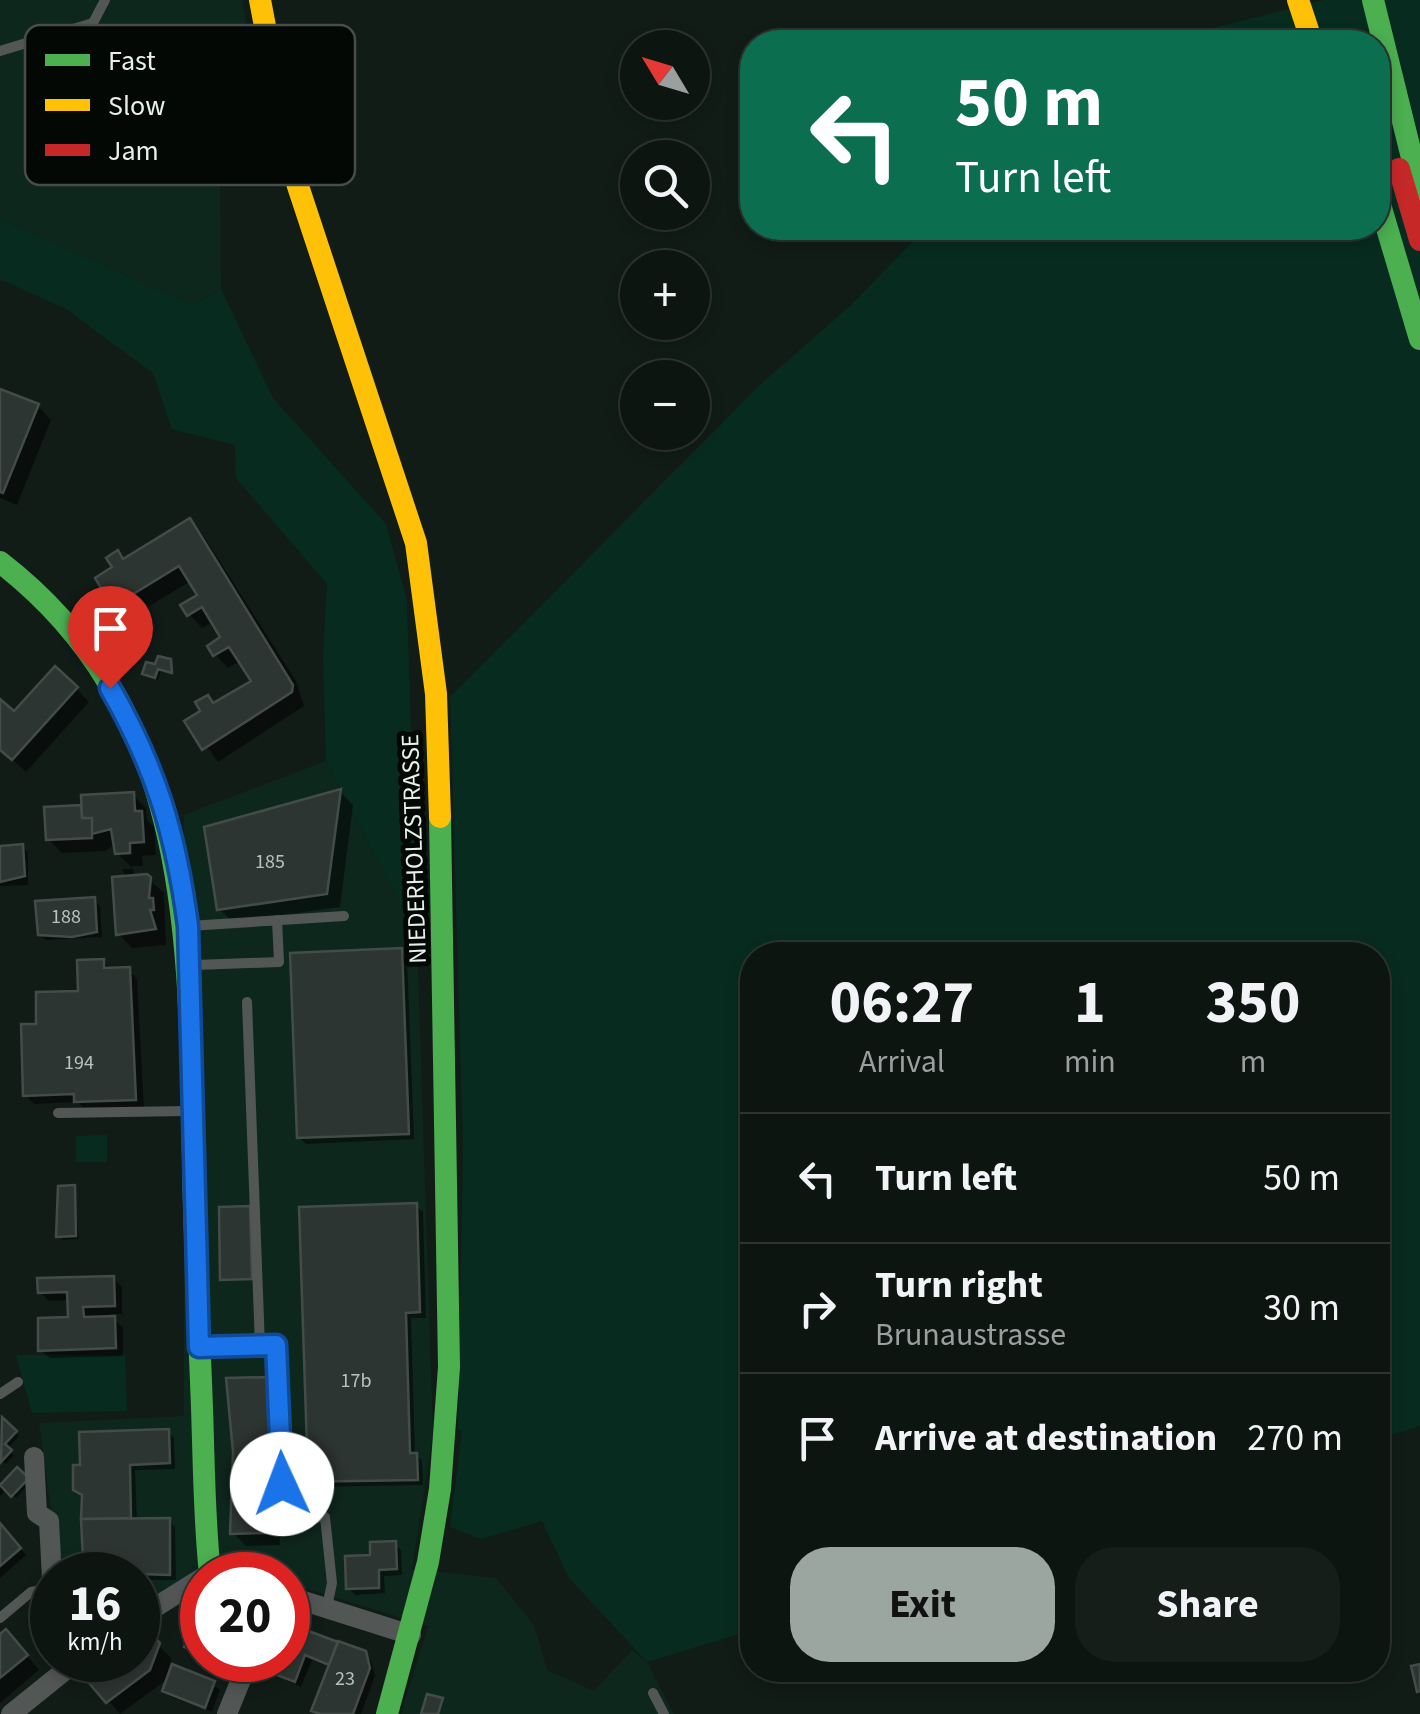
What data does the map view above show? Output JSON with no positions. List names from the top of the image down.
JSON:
{
  "streets": {
    "main road": ["NIEDERHOLZSTRASSE"]
  },
  "house_numbers": [
    "185",
    "188",
    "194",
    "17b",
    "23"
  ],
  "legend": ["Fast", "Slow", "Jam"],
  "north": "top left",
  "page": {
    "map_buttons": ["+", "−"],
    "turn": ["50 m", "Turn left"],
    "eta": [
      "06:27",
      "Arrival",
      "1",
      "min",
      "350",
      "m"
    ],
    "list": [
      {
        "name": "Turn left",
        "value": "50 m"
      },
      {
        "name": "Turn right",
        "note": "Brunaustrasse",
        "value": "30 m"
      },
      {
        "name": "Arrive at destination",
        "value": "270 m"
      }
    ],
    "buttons": ["Exit", "Share"],
    "speed": "16 km/h",
    "limit": "20"
  }
}
